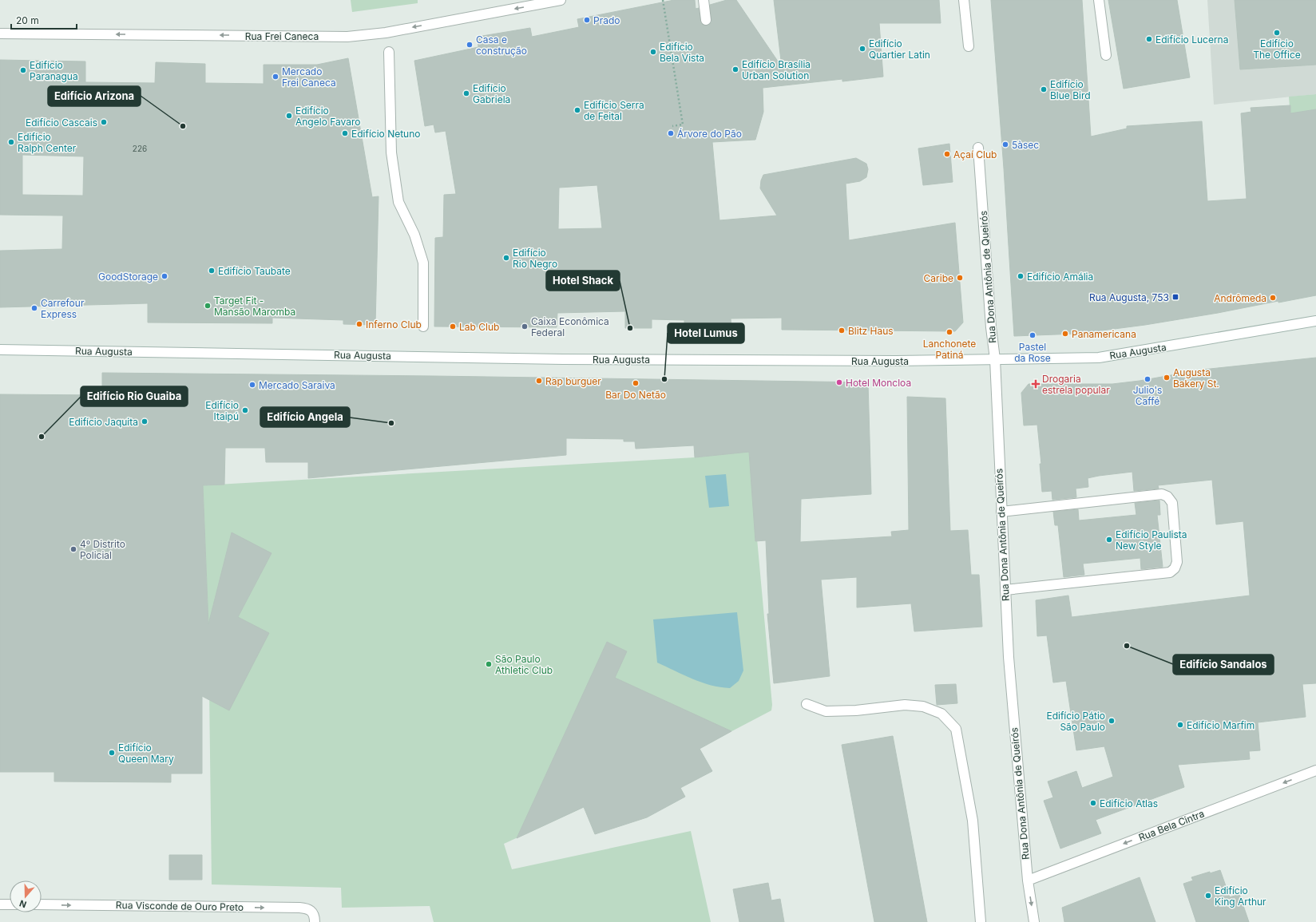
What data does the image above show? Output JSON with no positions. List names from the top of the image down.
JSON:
{
  "streets": {
    "street": [
      "Rua Frei Caneca",
      "Rua Dona Antônia de Queirós",
      "Rua Augusta",
      "Rua Bela Cintra",
      "Rua Visconde de Ouro Preto"
    ]
  },
  "crossings": [
    ["Rua Dona Antônia de Queirós", "Rua Augusta"],
    ["Rua Dona Antônia de Queirós", "Rua Bela Cintra"]
  ],
  "one_way": ["Rua Frei Caneca", "Rua Bela Cintra", "Rua Visconde de Ouro Preto"],
  "places": {
    "other": [
      "Prado",
      "Edifício The Office",
      "Edifício Lucerna",
      "Casa e construção",
      "Edifício Quartier Latin",
      "Edifício Bela Vista",
      "Edifício Brasília Urban Solution",
      "Edifício Paranagua",
      "Mercado Frei Caneca",
      "Edifício Blue Bird",
      "Edifício Gabriela",
      "Edifício Serra de Feital",
      "Edifício Angelo Favaro",
      "Edifício Cascais",
      "Edifício Arizona",
      "Edifício Netuno",
      "Árvore do Pão",
      "Edifício Ralph Center",
      "5àsec",
      "Açaí Club",
      "Edifício Rio Negro",
      "Edifício Taubate",
      "GoodStorage",
      "Edifício Amália",
      "Caribe",
      "Andrômeda",
      "Target Fit - Mansão Maromba",
      "Carrefour Express",
      "Inferno Club",
      "Lab Club",
      "Caixa Econômica Federal",
      "Hotel Shack",
      "Blitz Haus",
      "Lanchonete Patiná",
      "Panamericana",
      "Pastel da Rose",
      "Augusta Bakery St.",
      "Hotel Lumus",
      "Julio's Caffé",
      "Rap burguer",
      "Hotel Moncloa",
      "Bar Do Netão",
      "Mercado Saraiva",
      "Edifício Itaipú",
      "Edifício Jaquita",
      "Edifício Angela",
      "Edifício Rio Guaiba",
      "Edifício Paulista New Style",
      "4º Distrito Policial",
      "Edifício Sandalos",
      "São Paulo Athletic Club",
      "Edifício Pátio São Paulo",
      "Edifício Marfim",
      "Edifício Queen Mary",
      "Edifício Atlas",
      "Edifício King Arthur"
    ],
    "transit": ["Rua Augusta, 753"],
    "health": ["Drogaria estrela popular"]
  },
  "house_numbers": ["226"],
  "scale_bar": "20 m",
  "north": "bottom"
}
